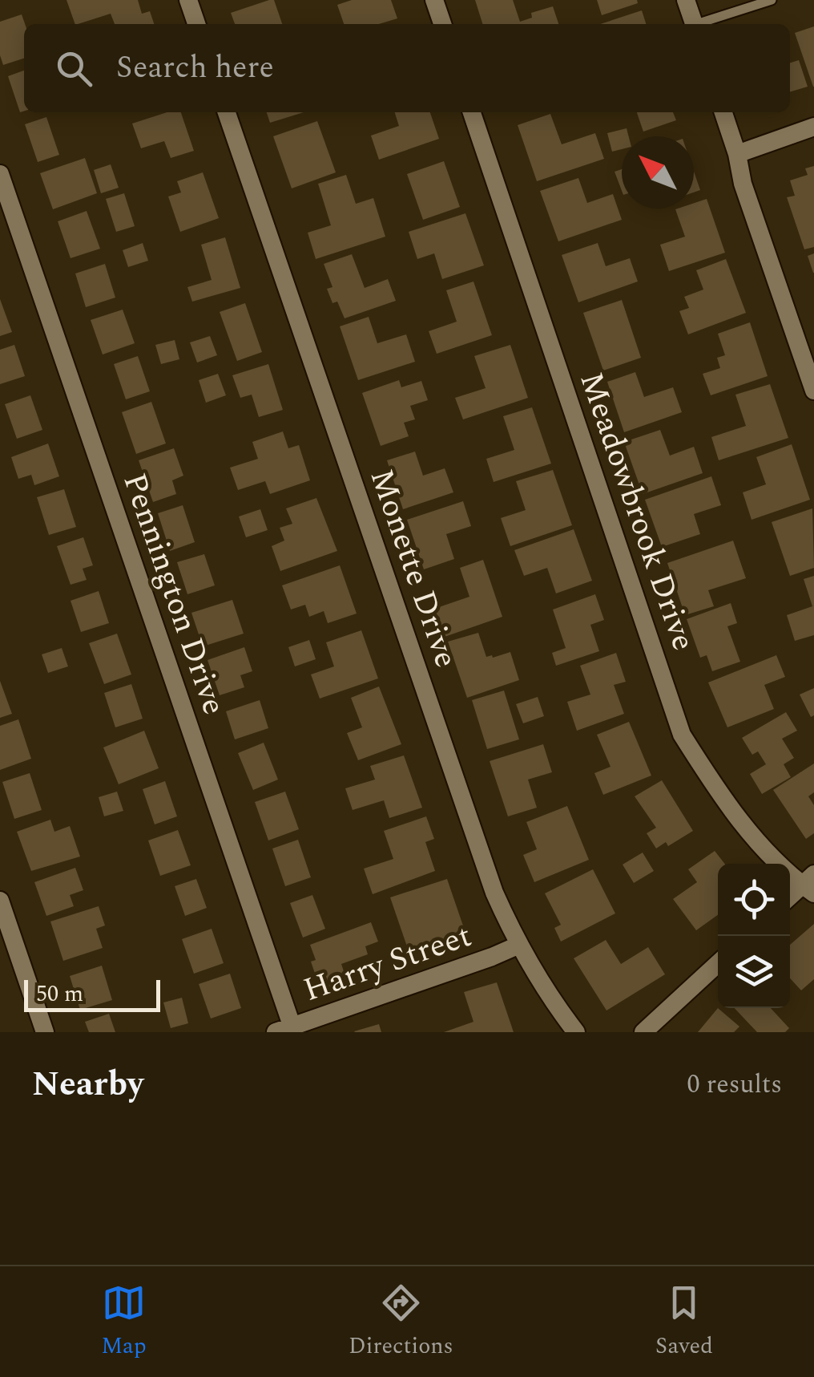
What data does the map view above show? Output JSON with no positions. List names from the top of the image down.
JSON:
{
  "streets": {
    "street": [
      "Meadowbrook Drive",
      "Monette Drive",
      "Pennington Drive",
      "Harry Street"
    ]
  },
  "crossings": [
    ["Monette Drive", "Harry Street"],
    ["Pennington Drive", "Harry Street"]
  ],
  "scale_bar": "50 m",
  "north": "top left",
  "page": {
    "search": "Search here",
    "scale": "50 m",
    "heading": ["Nearby", "0 results"],
    "nav": ["Map", "Directions", "Saved"]
  }
}
